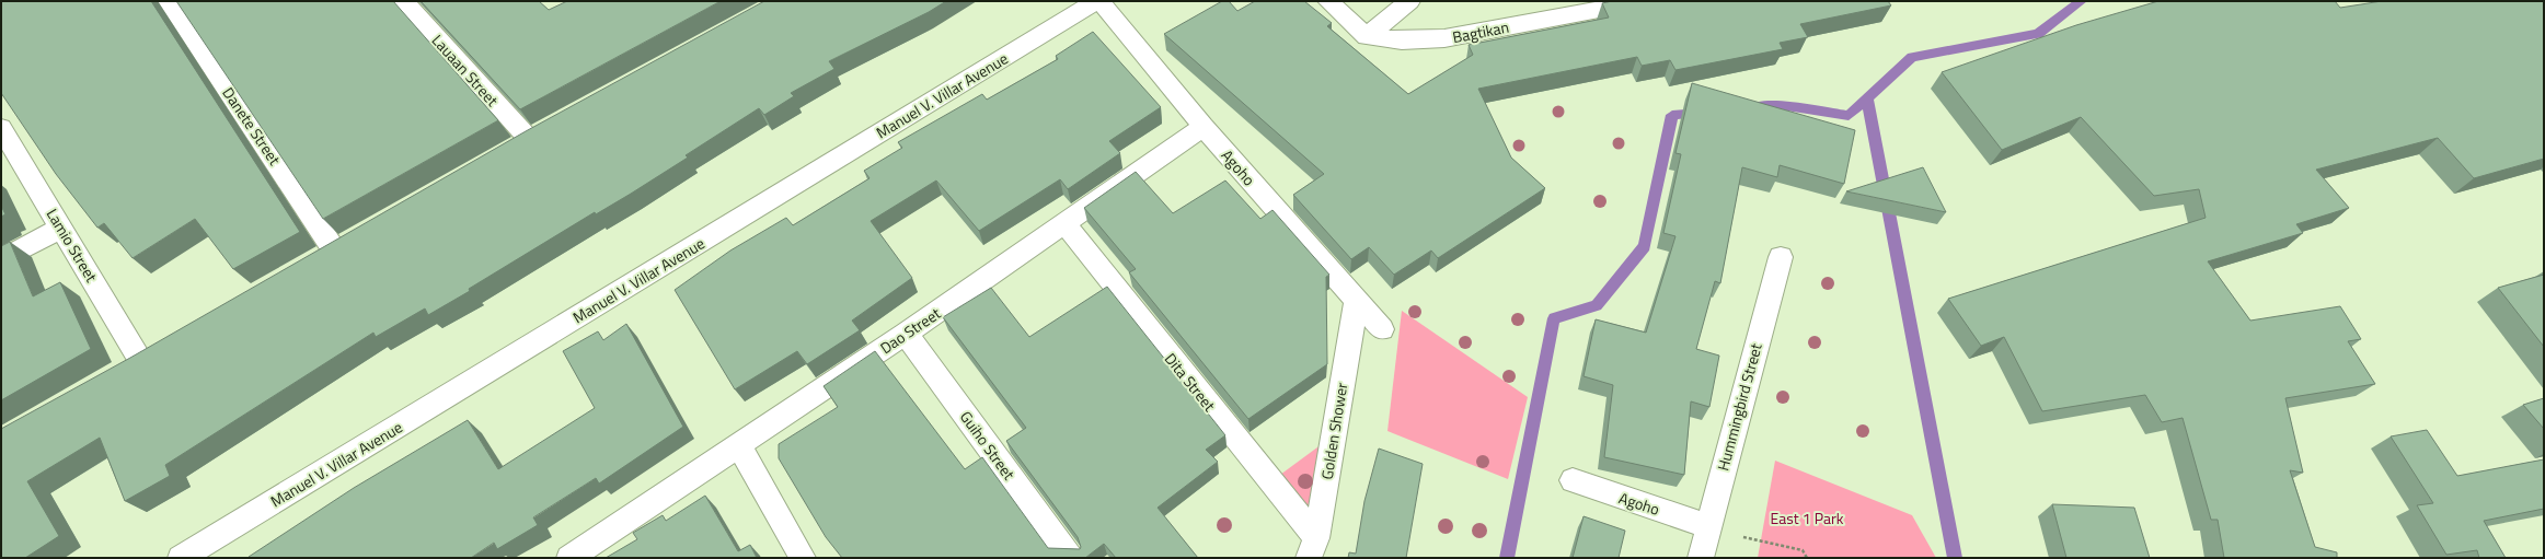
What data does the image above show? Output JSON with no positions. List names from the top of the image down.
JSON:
{
  "streets": {
    "street": [
      "Bagtikan",
      "Lauaan Street",
      "Manuel V. Villar Avenue",
      "Danete Street",
      "Agoho",
      "Lamio Street",
      "Dao Street",
      "Dita Street",
      "Hummingbird Street",
      "Golden Shower",
      "Guiho Street"
    ]
  },
  "crossings": [
    ["Agoho", "Dao Street"],
    ["Agoho", "Hummingbird Street"],
    ["Agoho", "Golden Shower"],
    ["Dao Street", "Dita Street"],
    ["Dao Street", "Guiho Street"],
    ["Dita Street", "Golden Shower"]
  ],
  "parks": ["East 1 Park"]
}
